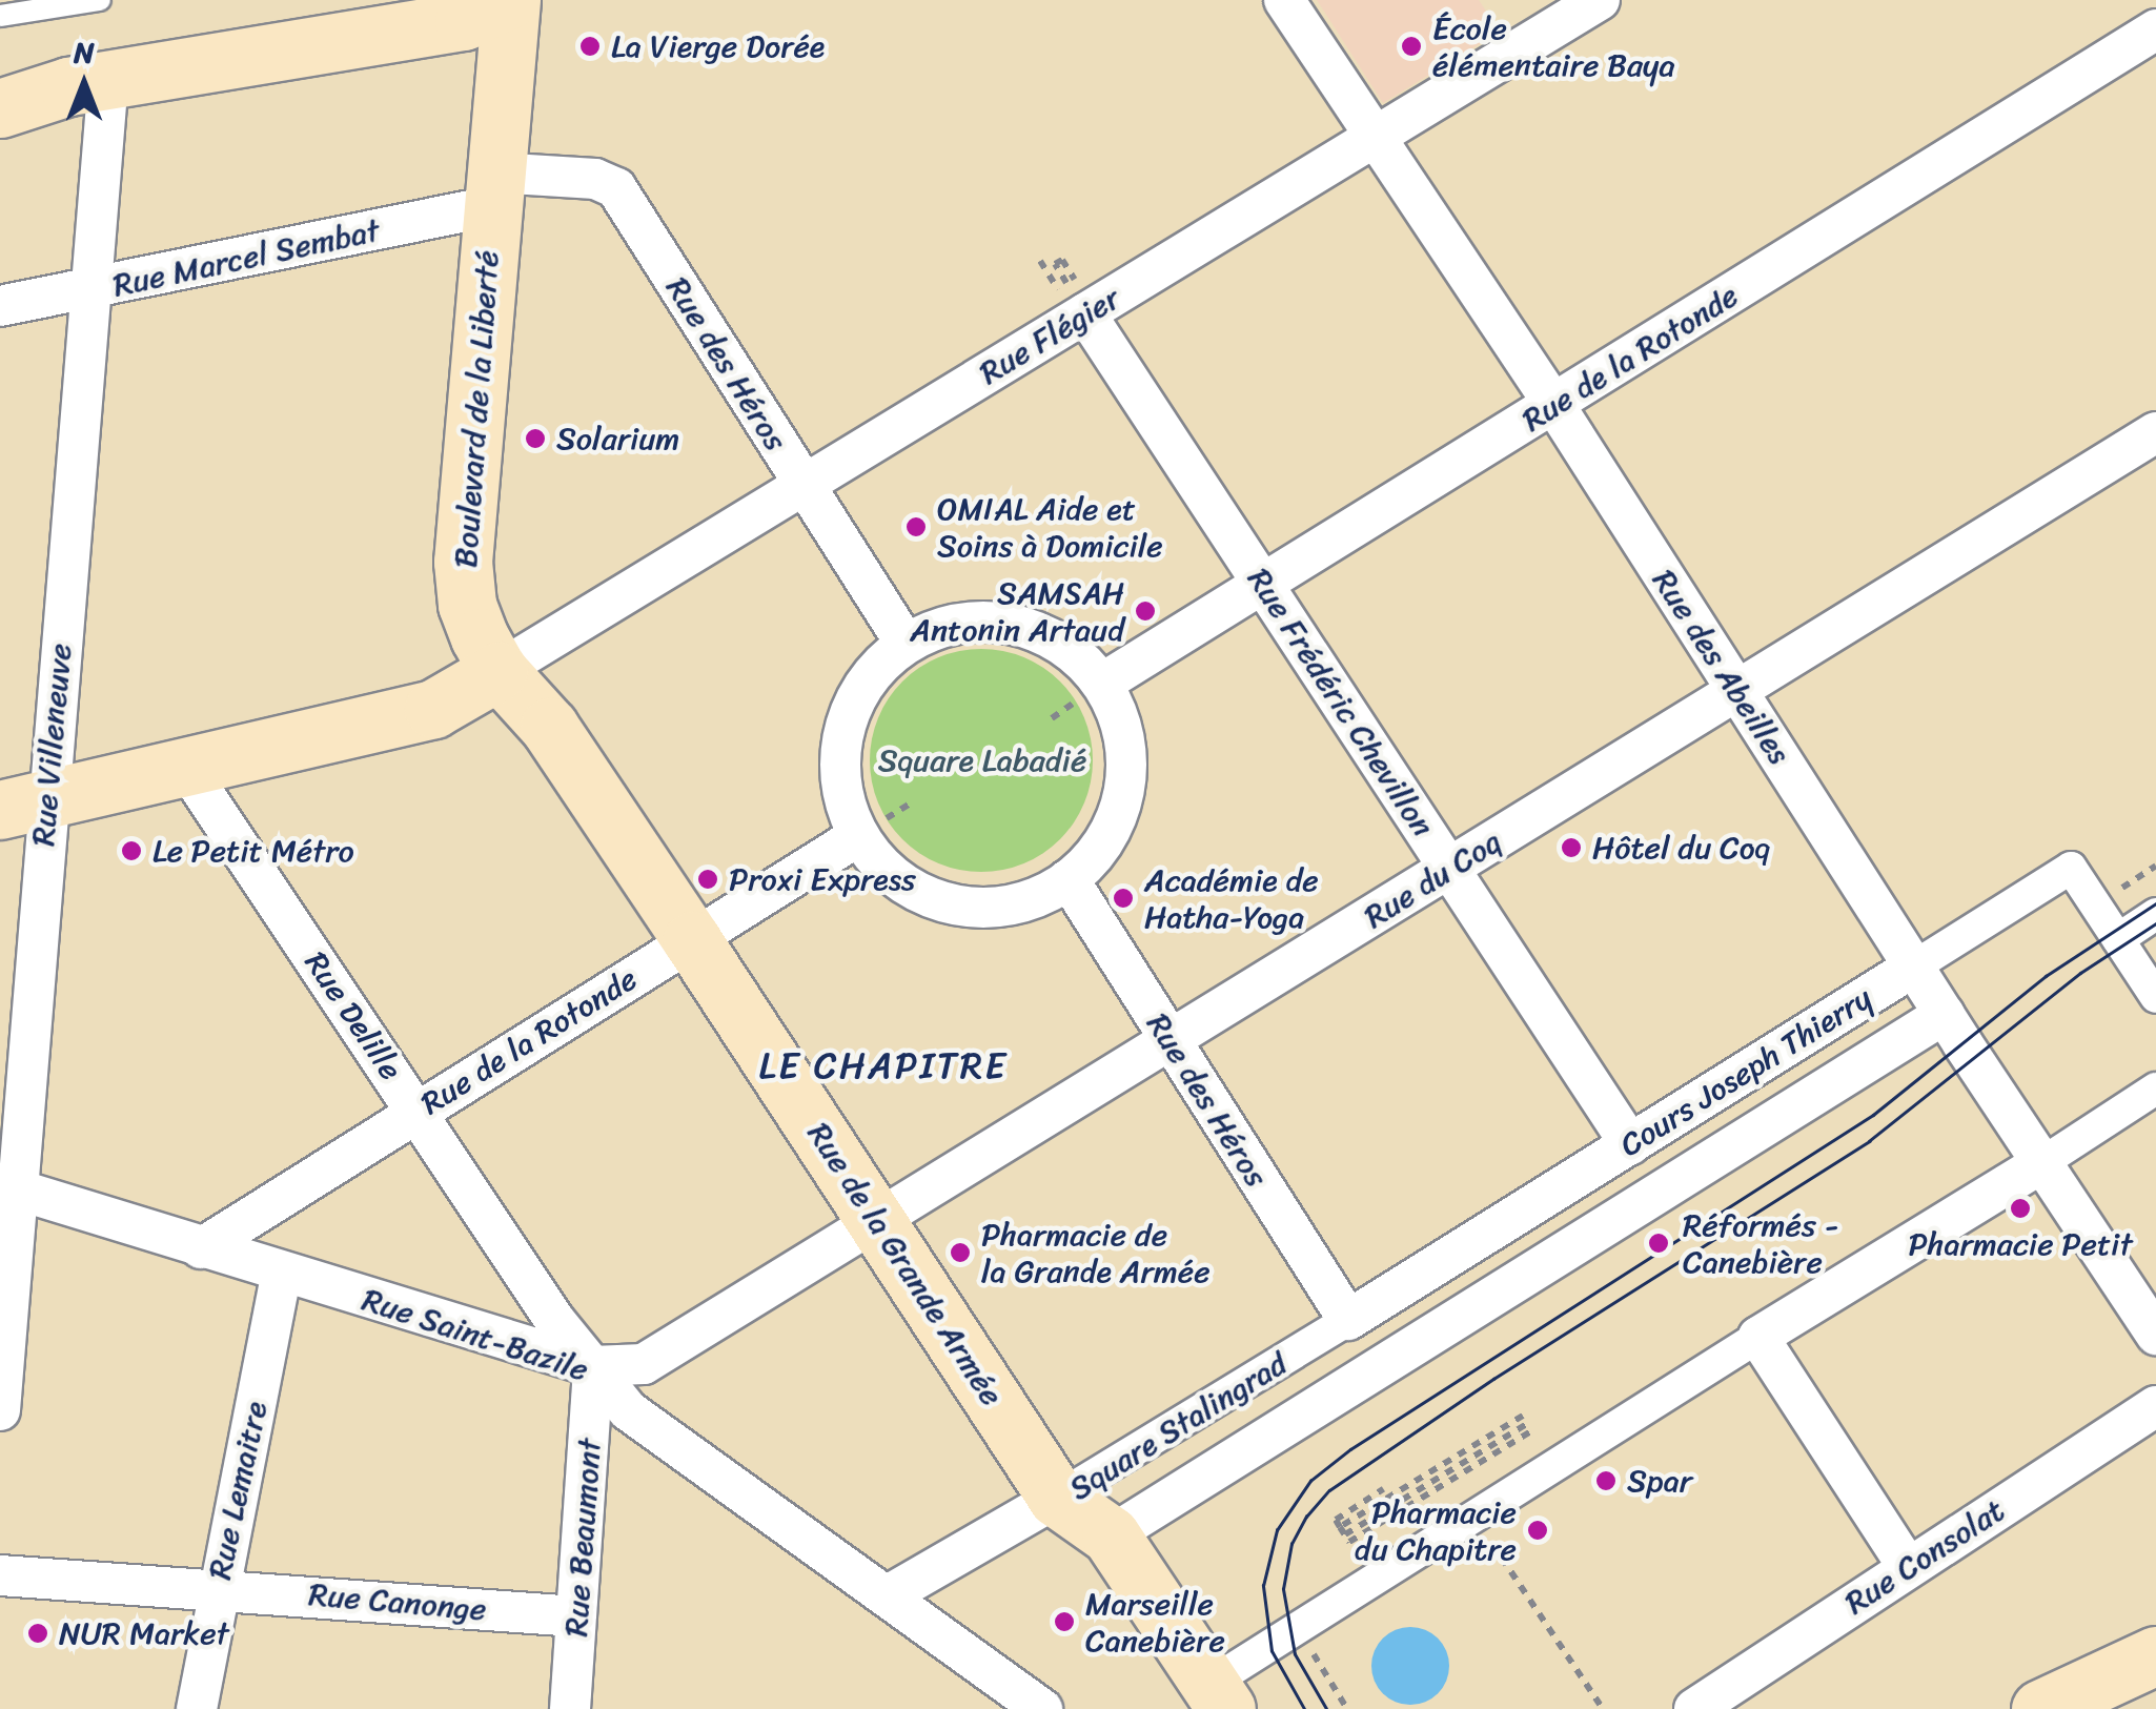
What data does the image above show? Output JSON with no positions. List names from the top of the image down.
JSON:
{
  "streets": {
    "main road": ["Boulevard de la Liberté", "Rue de la Grande Armée", "Square Stalingrad"],
    "street": [
      "Rue Marcel Sembat",
      "Rue Flégier",
      "Rue de la Rotonde",
      "Rue des Héros",
      "Rue des Abeilles",
      "Rue Frédéric Chevillon",
      "Rue Villeneuve",
      "Rue du Coq",
      "Rue Delille",
      "Cours Joseph Thierry",
      "Rue Saint-Bazile",
      "Rue Lemaitre",
      "Rue Beaumont",
      "Rue Consolat",
      "Rue Canonge"
    ]
  },
  "crossings": [
    ["Rue Marcel Sembat", "Rue des Héros"],
    ["Rue Marcel Sembat", "Boulevard de la Liberté"],
    ["Rue Marcel Sembat", "Rue Villeneuve"],
    ["Rue Flégier", "Rue des Héros"],
    ["Rue Flégier", "Boulevard de la Liberté"],
    ["Rue Flégier", "Rue des Abeilles"],
    ["Rue Flégier", "Rue Frédéric Chevillon"],
    ["Rue Flégier", "Rue de la Grande Armée"],
    ["Rue de la Rotonde", "Rue des Héros"],
    ["Rue de la Rotonde", "Rue des Abeilles"],
    ["Rue de la Rotonde", "Rue Frédéric Chevillon"],
    ["Rue de la Rotonde", "Rue Delille"],
    ["Rue de la Rotonde", "Rue de la Grande Armée"],
    ["Rue de la Rotonde", "Rue Saint-Bazile"],
    ["Rue des Héros", "Boulevard de la Liberté"],
    ["Rue des Héros", "Rue du Coq"],
    ["Rue des Héros", "Cours Joseph Thierry"],
    ["Rue des Héros", "Square Stalingrad"],
    ["Boulevard de la Liberté", "Rue de la Grande Armée"],
    ["Rue des Abeilles", "Rue du Coq"],
    ["Rue des Abeilles", "Cours Joseph Thierry"],
    ["Rue Frédéric Chevillon", "Rue du Coq"],
    ["Rue Frédéric Chevillon", "Cours Joseph Thierry"],
    ["Rue Villeneuve", "Rue Saint-Bazile"],
    ["Rue du Coq", "Rue Delille"],
    ["Rue du Coq", "Rue de la Grande Armée"],
    ["Rue du Coq", "Rue Saint-Bazile"],
    ["Rue du Coq", "Rue Beaumont"],
    ["Rue Delille", "Rue Saint-Bazile"],
    ["Rue Delille", "Rue Beaumont"],
    ["Cours Joseph Thierry", "Square Stalingrad"],
    ["Rue de la Grande Armée", "Square Stalingrad"],
    ["Rue Saint-Bazile", "Rue Lemaitre"],
    ["Rue Saint-Bazile", "Rue Beaumont"],
    ["Rue Lemaitre", "Rue Canonge"],
    ["Rue Beaumont", "Rue Canonge"]
  ],
  "districts": ["LE CHAPITRE"],
  "parks": ["Square Labadié"],
  "places": [
    "La Vierge Dorée",
    "École élémentaire Baya",
    "Solarium",
    "OMIAL Aide et Soins à Domicile",
    "SAMSAH Antonin Artaud",
    "Hôtel du Coq",
    "Le Petit Métro",
    "Proxi Express",
    "Académie de Hatha-Yoga",
    "Pharmacie Petit",
    "Réformés - Canebière",
    "Pharmacie de la Grande Armée",
    "Spar",
    "Pharmacie du Chapitre",
    "Marseille Canebière",
    "NUR Market"
  ],
  "north": "top"
}
